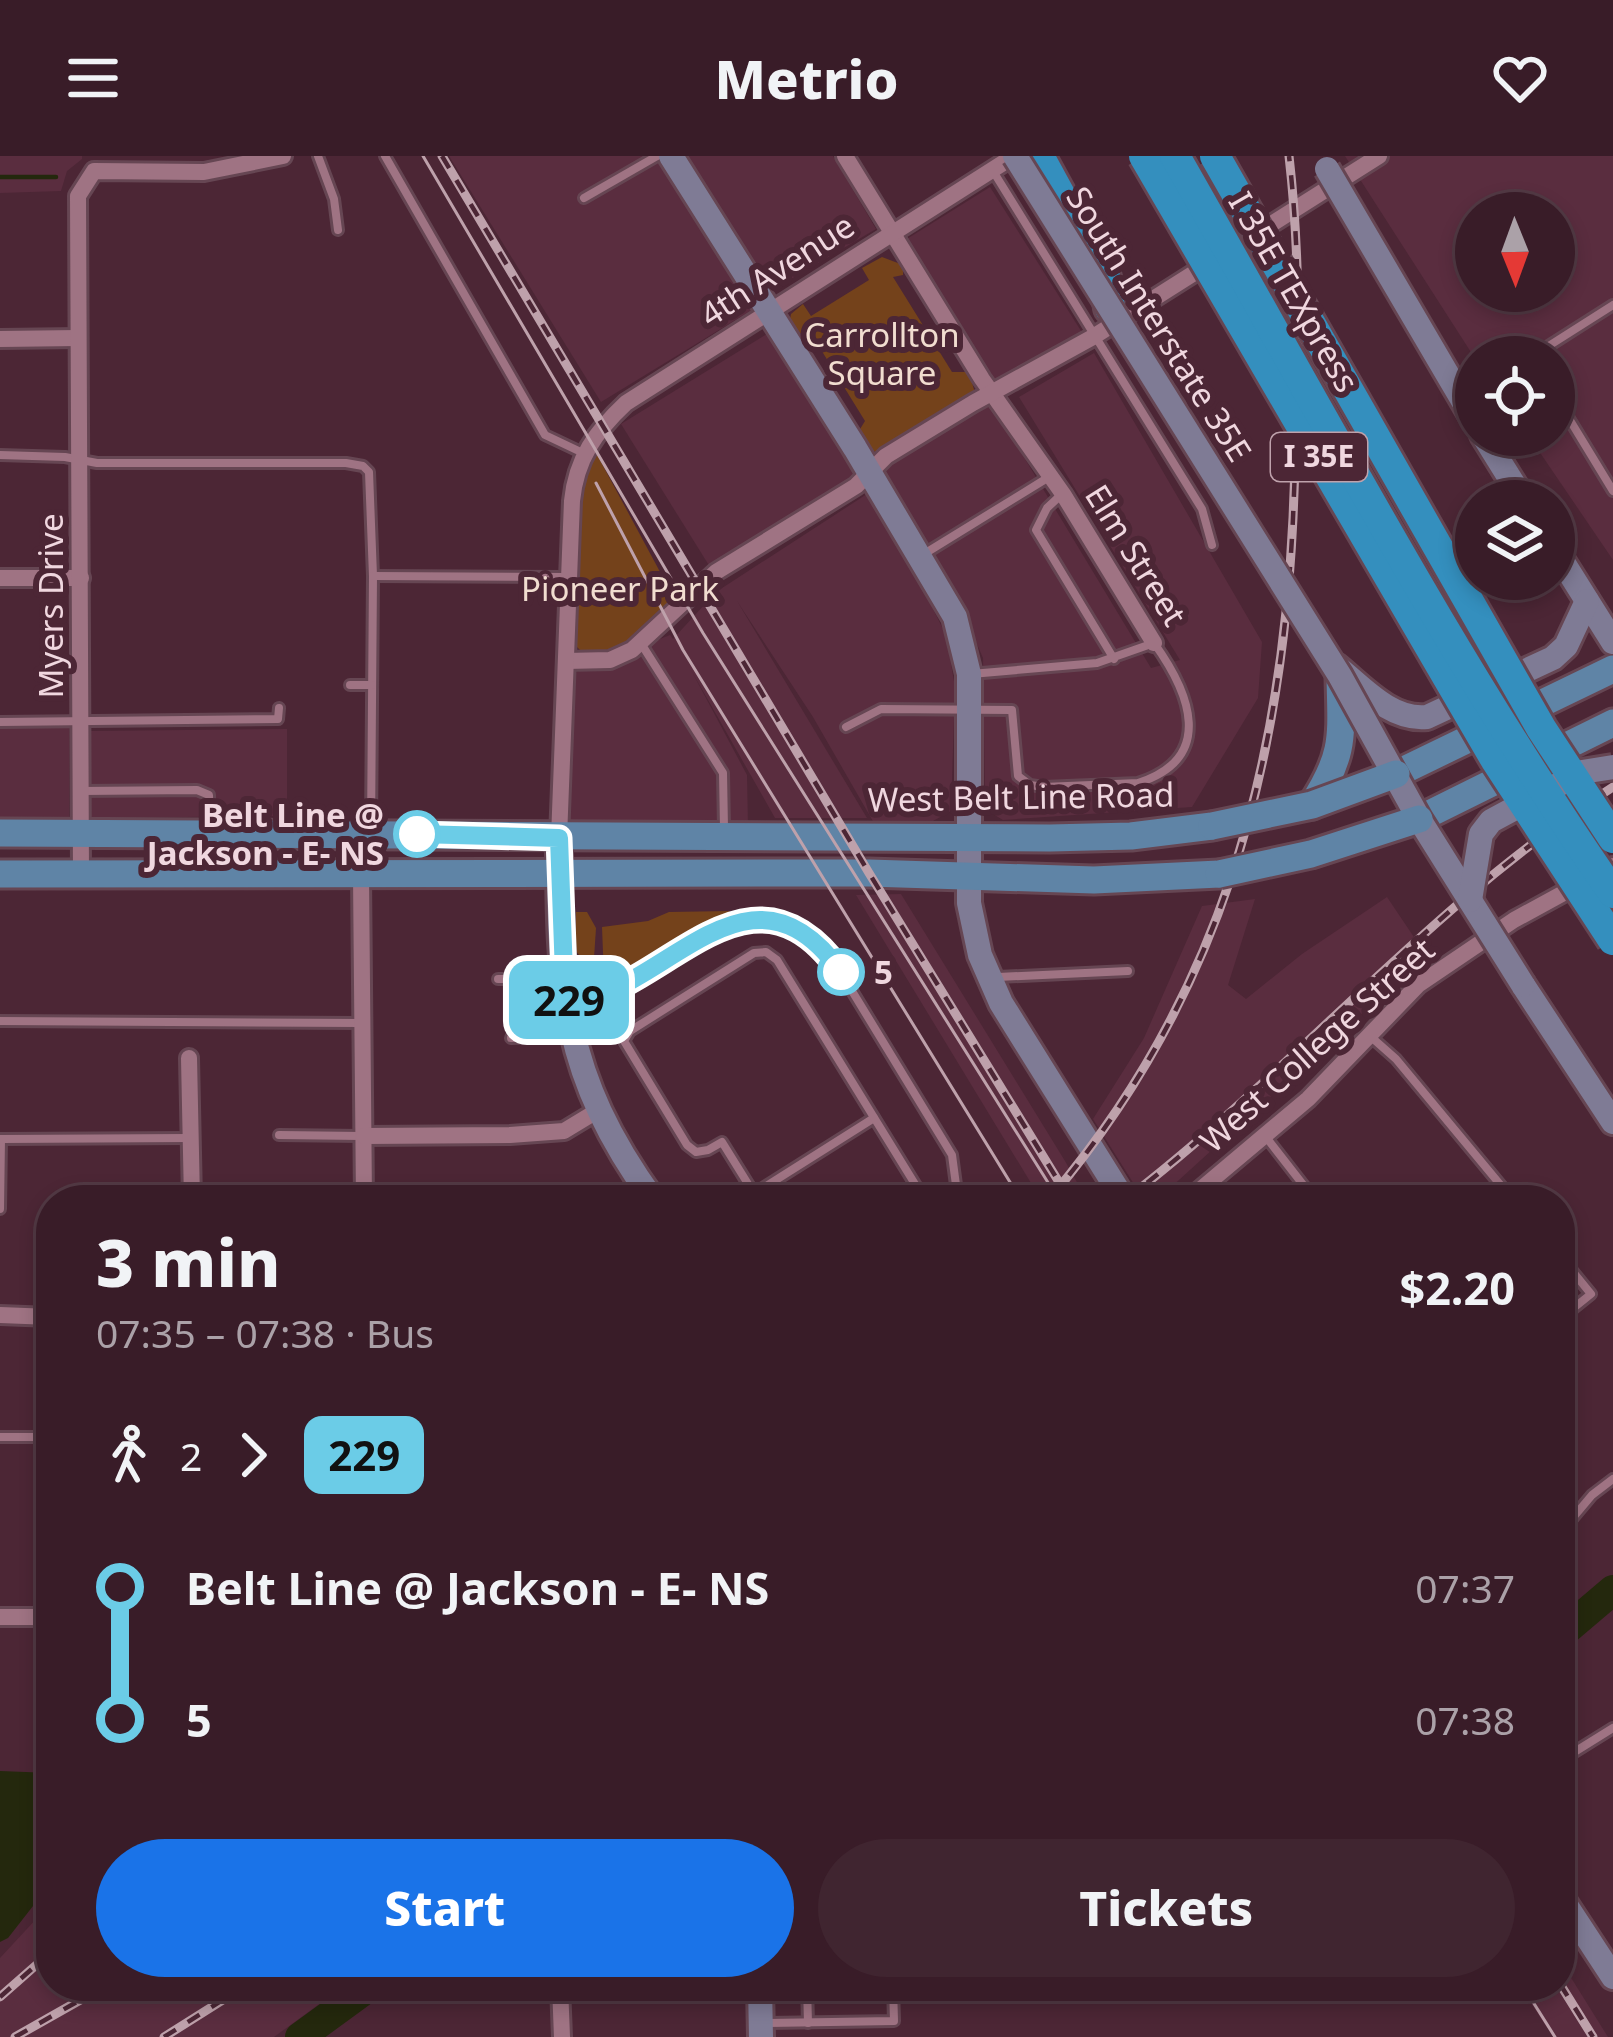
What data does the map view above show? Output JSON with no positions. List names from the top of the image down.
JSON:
{
  "streets": {
    "highway": ["I 35E TEXpress", "I 35E"],
    "main road": ["South Interstate 35E", "West Belt Line Road"],
    "street": [
      "4th Avenue",
      "Elm Street",
      "Myers Drive",
      "West College Street"
    ]
  },
  "crossings": [
    ["4th Avenue", "South Interstate 35E"],
    ["4th Avenue", "Elm Street"],
    ["South Interstate 35E", "West Belt Line Road"],
    ["Myers Drive", "West Belt Line Road"]
  ],
  "parks": ["Carrollton Square", "Pioneer Park"],
  "places": ["Belt Line @ Jackson - E- NS", "5"],
  "lines": ["bus line 229"],
  "north": "bottom",
  "page": {
    "header": "Metrio",
    "on_map": "229",
    "heading": ["3 min", "07:35 – 07:38 · Bus", "$2.20"],
    "legs": ["2", "229"],
    "list": [
      {
        "name": "Belt Line @ Jackson - E- NS",
        "value": "07:37"
      },
      {
        "name": "5",
        "value": "07:38"
      }
    ],
    "buttons": ["Start", "Tickets"]
  }
}
